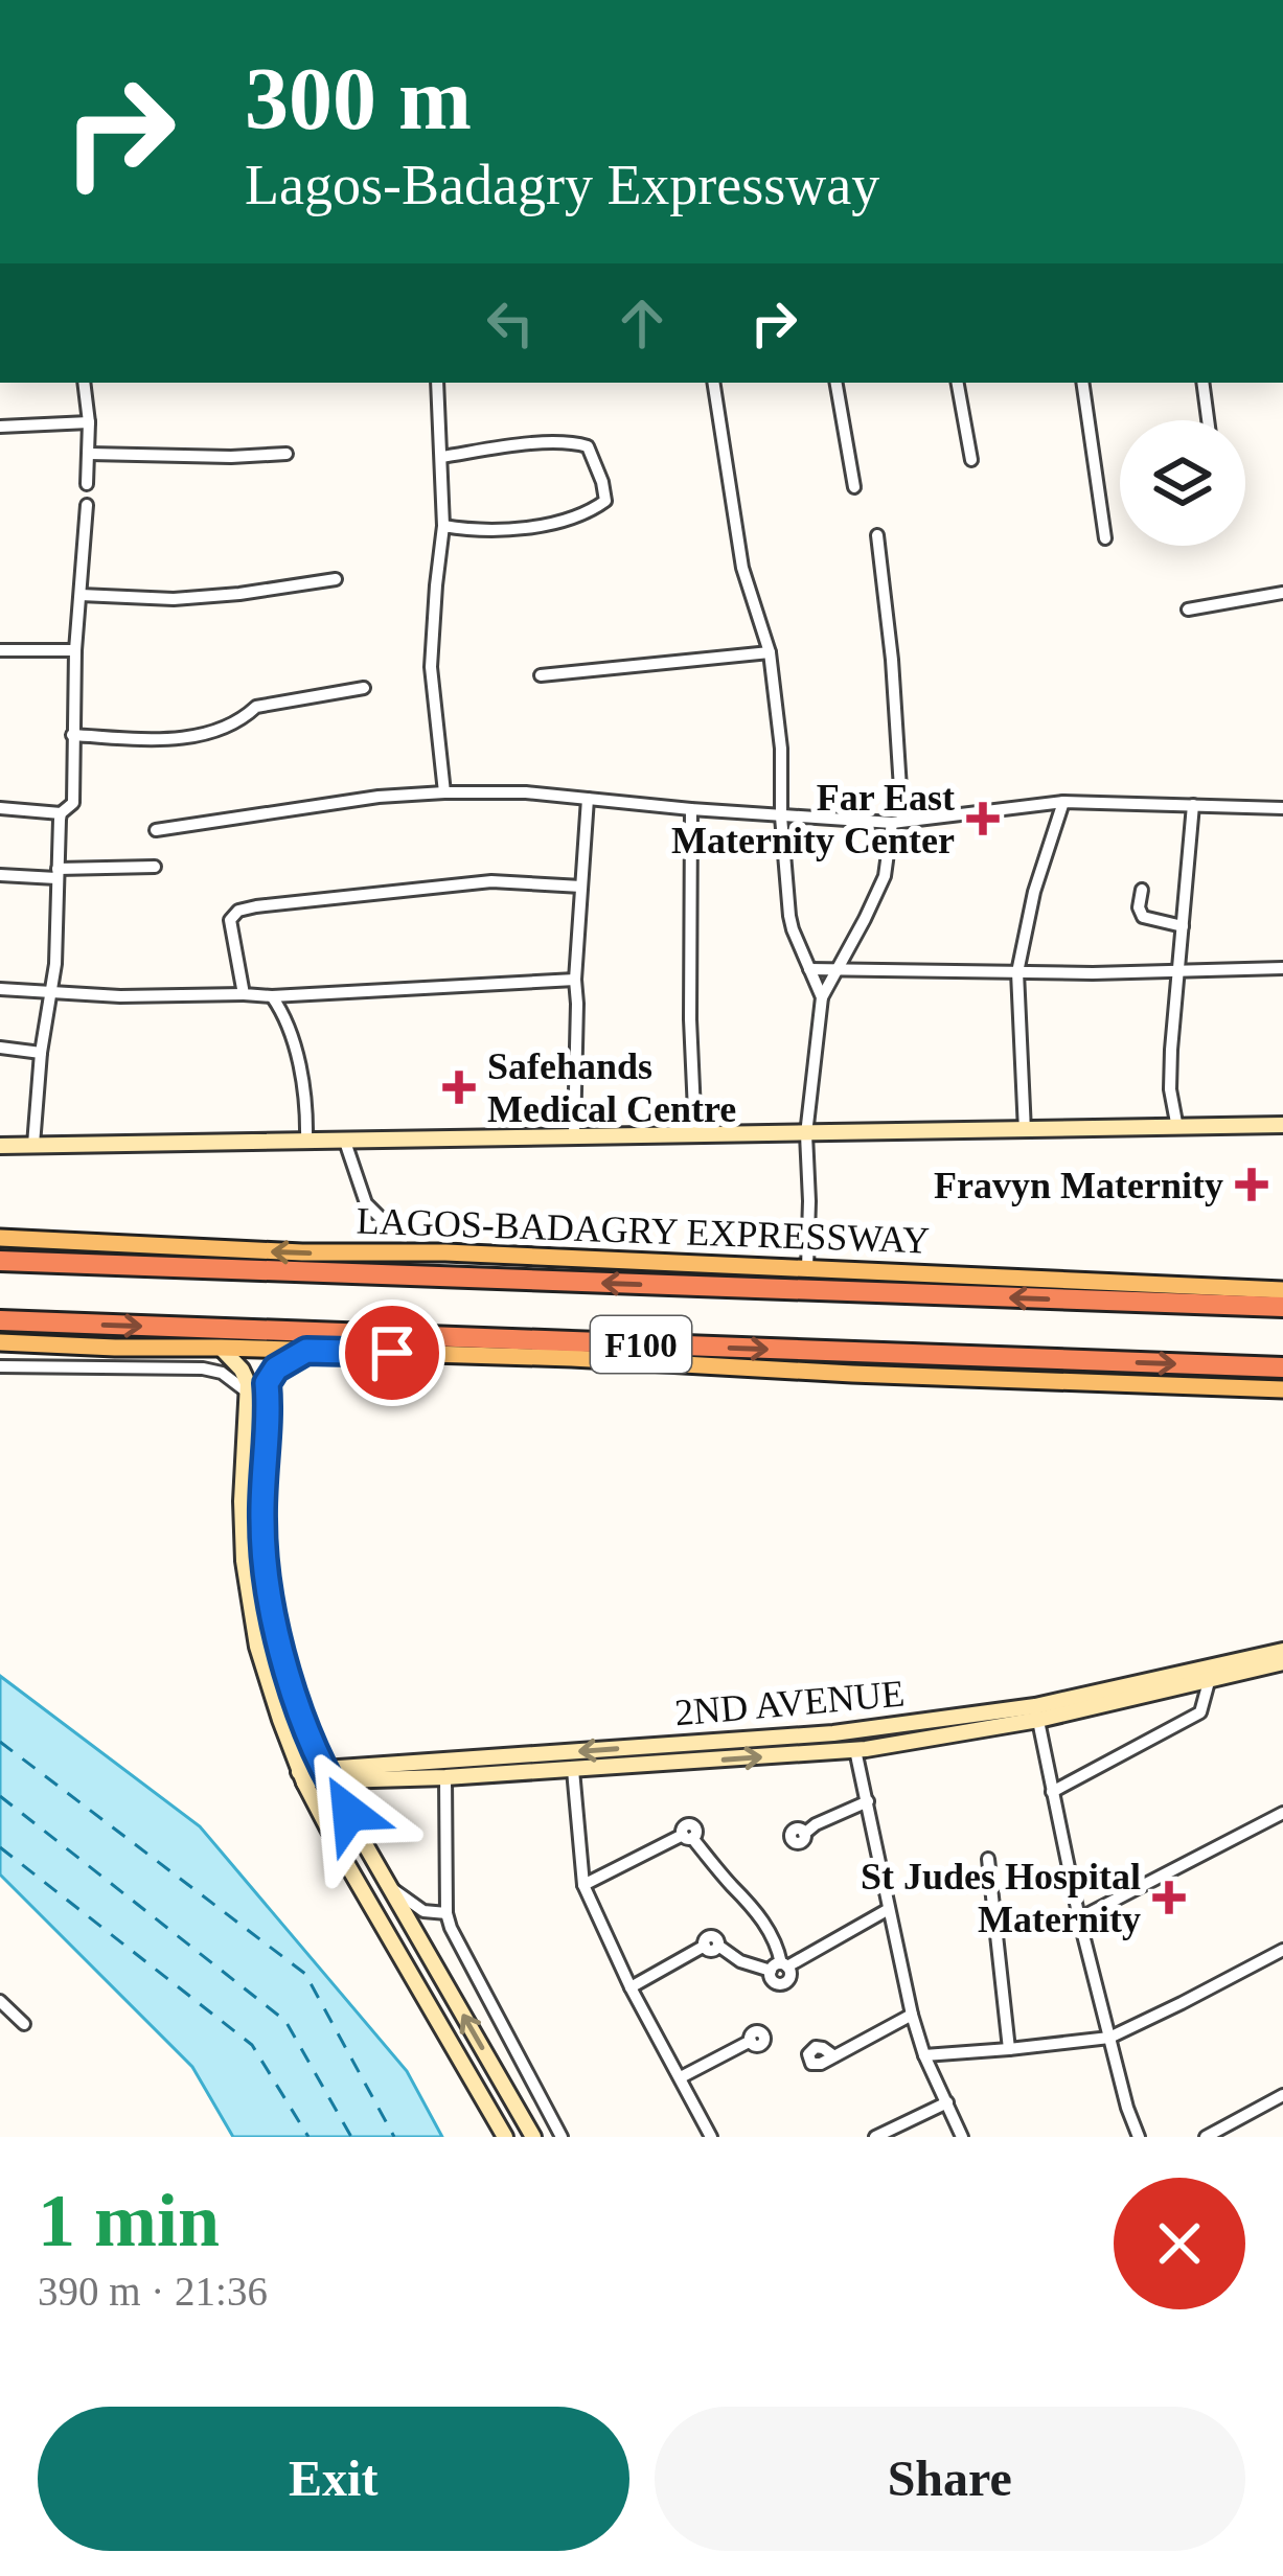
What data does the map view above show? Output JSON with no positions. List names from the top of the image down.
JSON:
{
  "streets": {
    "highway": ["LAGOS-BADAGRY EXPRESSWAY", "F100"],
    "main road": ["2ND AVENUE"]
  },
  "places": {
    "health": [
      "Far East Maternity Center",
      "Safehands Medical Centre",
      "Fravyn Maternity",
      "St Judes Hospital Maternity"
    ]
  },
  "page": {
    "turn": ["300 m", "Lagos-Badagry Expressway"],
    "heading": ["1 min", "390 m · 21:36"],
    "buttons": ["Exit", "Share"]
  }
}
